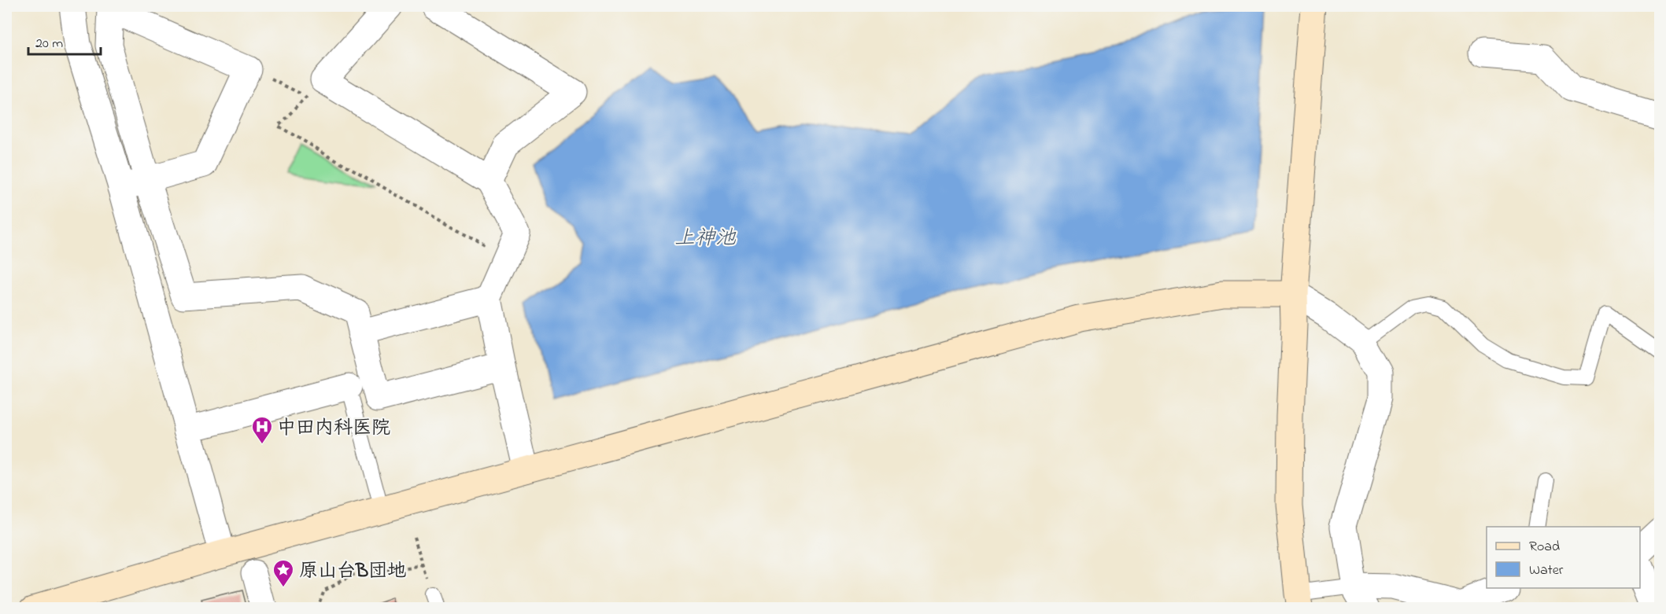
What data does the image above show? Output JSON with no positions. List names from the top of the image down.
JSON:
{
  "water": ["上神池"],
  "places": {
    "hospital": ["中田内科医院"],
    "place": ["原山台B団地"]
  },
  "legend": ["Road", "Water"],
  "scale_bar": "20 m"
}
